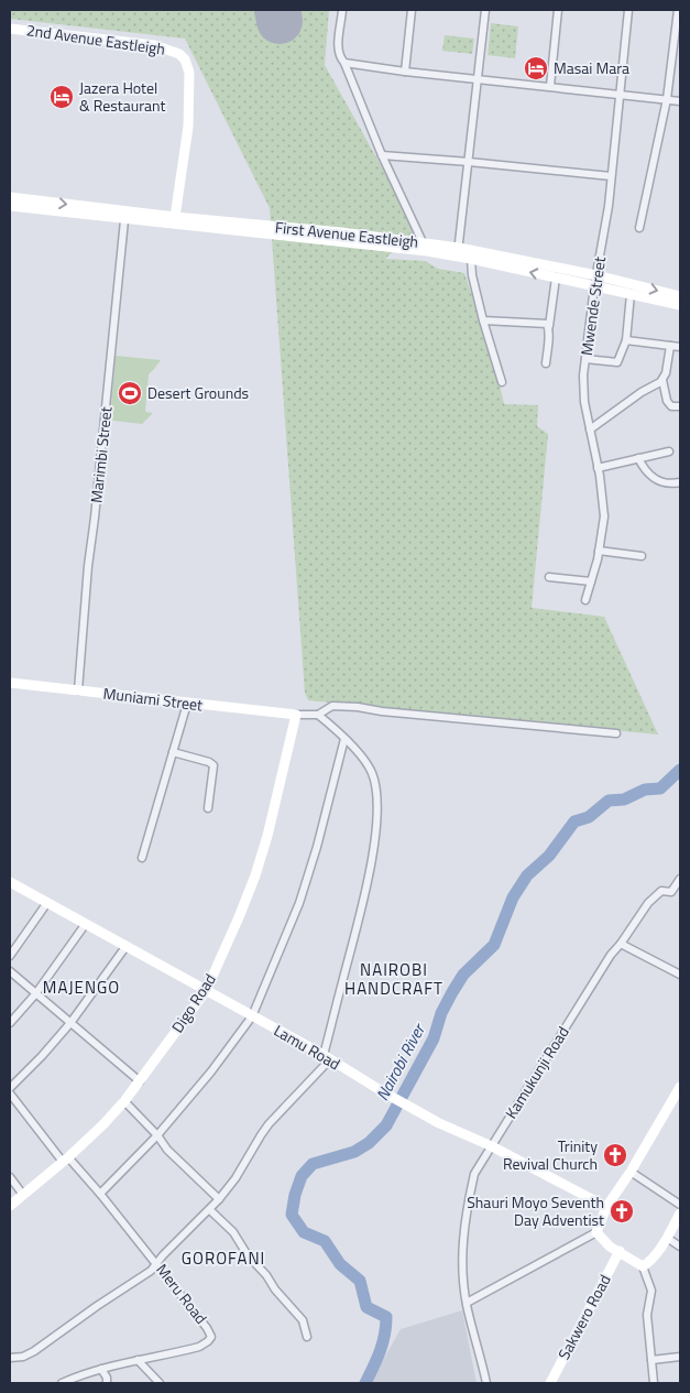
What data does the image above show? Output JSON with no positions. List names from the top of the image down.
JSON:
{
  "streets": {
    "main road": [
      "2nd Avenue Eastleigh",
      "First Avenue Eastleigh",
      "Muniami Street",
      "Digo Road",
      "Lamu Road",
      "Sakwero Road"
    ],
    "street": [
      "Mwende Street",
      "Marimbi Street",
      "Kamukunji Road",
      "Meru Road"
    ]
  },
  "crossings": [
    ["2nd Avenue Eastleigh", "First Avenue Eastleigh"],
    ["First Avenue Eastleigh", "Mwende Street"],
    ["First Avenue Eastleigh", "Marimbi Street"],
    ["Marimbi Street", "Muniami Street"],
    ["Muniami Street", "Digo Road"],
    ["Digo Road", "Lamu Road"],
    ["Digo Road", "Meru Road"],
    ["Lamu Road", "Kamukunji Road"]
  ],
  "districts": ["NAIROBI HANDCRAFT", "MAJENGO", "GOROFANI"],
  "water": ["Nairobi River"],
  "places": {
    "hotel": ["Masai Mara", "Jazera Hotel & Restaurant"],
    "sports": ["Desert Grounds"],
    "church": ["Trinity Revival Church", "Shauri Moyo Seventh Day Adventist"]
  }
}
